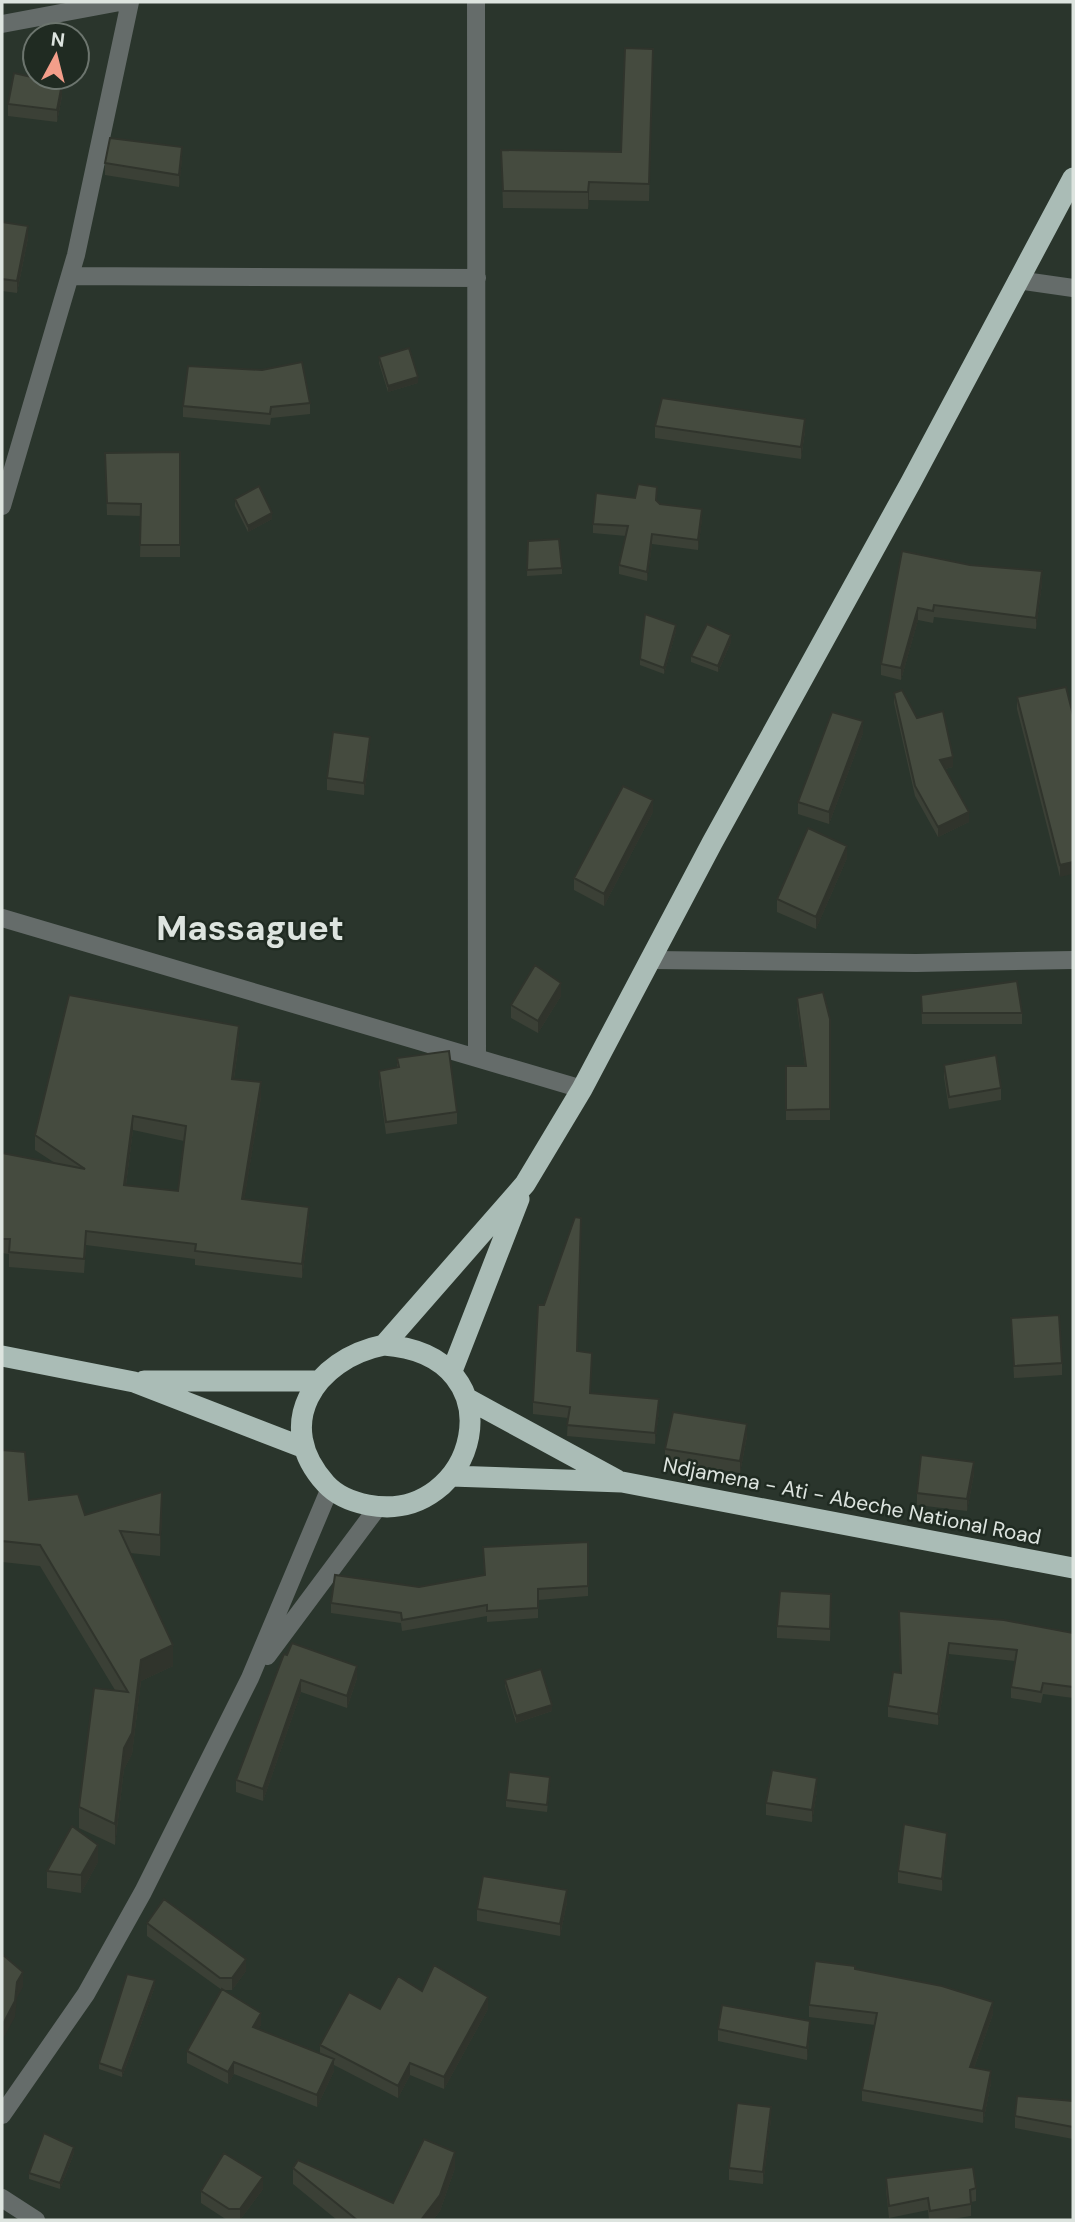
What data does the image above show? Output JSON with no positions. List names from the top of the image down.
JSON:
{
  "streets": {
    "highway": ["Ndjamena - Ati - Abeche National Road"]
  },
  "districts": ["Massaguet"],
  "north": "top"
}
